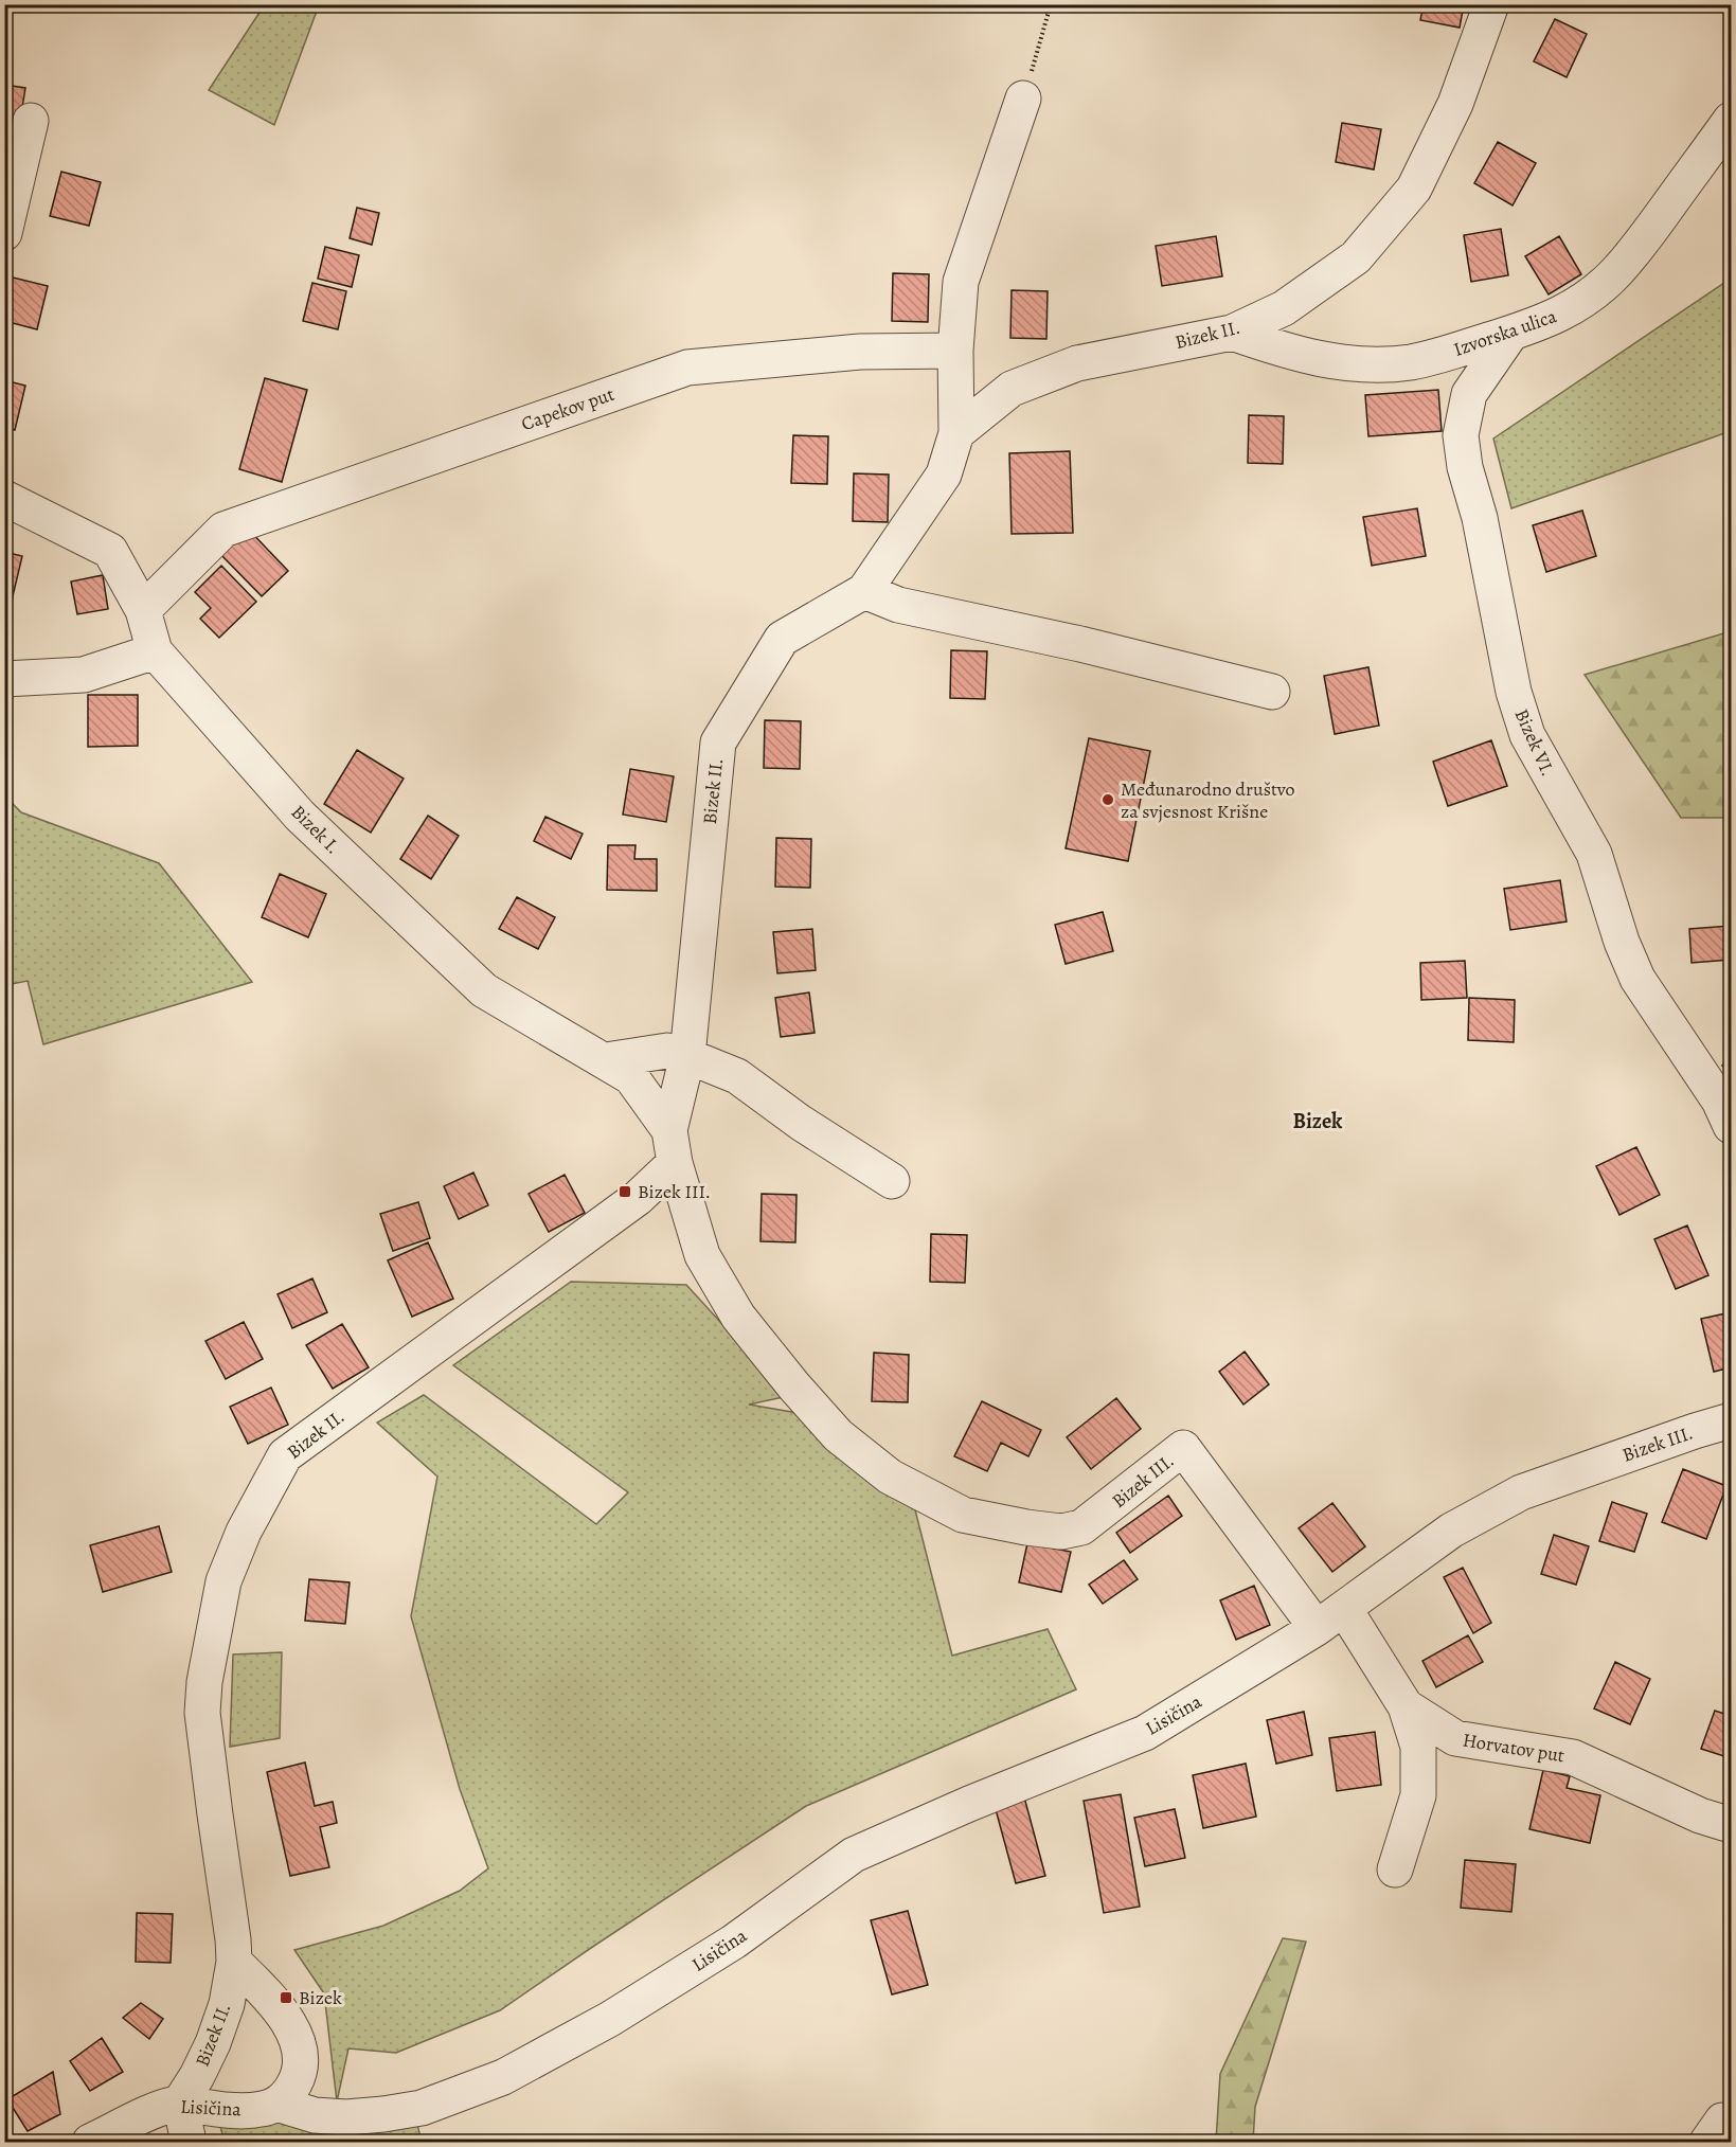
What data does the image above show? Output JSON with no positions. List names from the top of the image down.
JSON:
{
  "streets": {
    "street": [
      "Izvorska ulica",
      "Bizek II.",
      "Capekov put",
      "Bizek VI.",
      "Bizek I.",
      "Bizek III.",
      "Lisičina",
      "Horvatov put"
    ]
  },
  "crossings": [
    ["Izvorska ulica", "Bizek II."],
    ["Izvorska ulica", "Bizek VI."],
    ["Bizek II.", "Bizek I."],
    ["Bizek II.", "Bizek III."],
    ["Bizek II.", "Lisičina"],
    ["Capekov put", "Bizek I."],
    ["Bizek III.", "Lisičina"],
    ["Bizek III.", "Horvatov put"],
    ["Lisičina", "Horvatov put"]
  ],
  "districts": ["Bizek"],
  "places": {
    "other": ["Međunarodno društvo za svjesnost Krišne"],
    "transit": ["Bizek III.", "Bizek"]
  }
}
